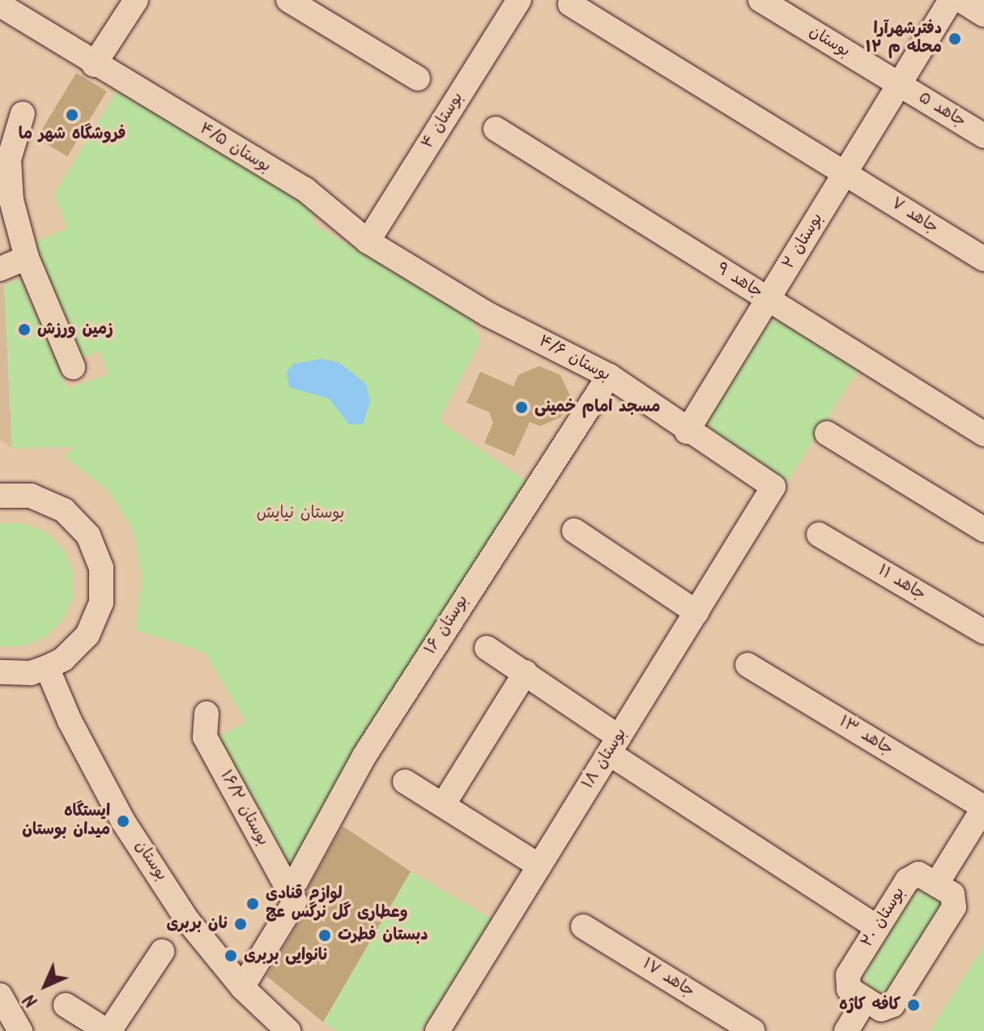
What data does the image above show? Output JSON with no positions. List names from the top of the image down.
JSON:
{
  "streets": {
    "street": [
      "بوستان",
      "جاهد ۵",
      "بوستان ۴",
      "بوستان ۴/۵",
      "جاهد ۷",
      "بوستان ۲",
      "جاهد ۹",
      "بوستان ۴/۶",
      "جاهد ۱۱",
      "بوستان ۱۶",
      "جاهد ۱۳",
      "بوستان ۱۸",
      "بوستان ۱۶/۲",
      "بوستان ۲۰",
      "جاهد ۱۷"
    ]
  },
  "crossings": [
    ["بوستان", "جاهد ۵"],
    ["بوستان", "بوستان ۲"],
    ["بوستان", "بوستان ۱۶"],
    ["جاهد ۵", "بوستان ۲"],
    ["بوستان ۴", "بوستان ۴/۵"],
    ["بوستان ۴", "بوستان ۴/۶"],
    ["بوستان ۴/۵", "بوستان ۴/۶"],
    ["جاهد ۷", "بوستان ۲"],
    ["بوستان ۲", "جاهد ۹"],
    ["بوستان ۲", "بوستان ۴/۶"],
    ["بوستان ۴/۶", "بوستان ۱۶"],
    ["بوستان ۴/۶", "بوستان ۱۸"],
    ["بوستان ۱۶", "بوستان ۱۶/۲"]
  ],
  "parks": ["بوستان نیایش"],
  "places": [
    "دفترشهرآرا محله م ۱۲",
    "فروشگاه شهر ما",
    "زمین ورزش",
    "مسجد امام خمینی",
    "ایستگاه میدان بوستان",
    "لوازم قنادی وعطاری گل نرگس عج",
    "نان بربری",
    "دبستان فطرت",
    "نانوایی بربری",
    "کافه کاژه"
  ],
  "north": "bottom left"
}
